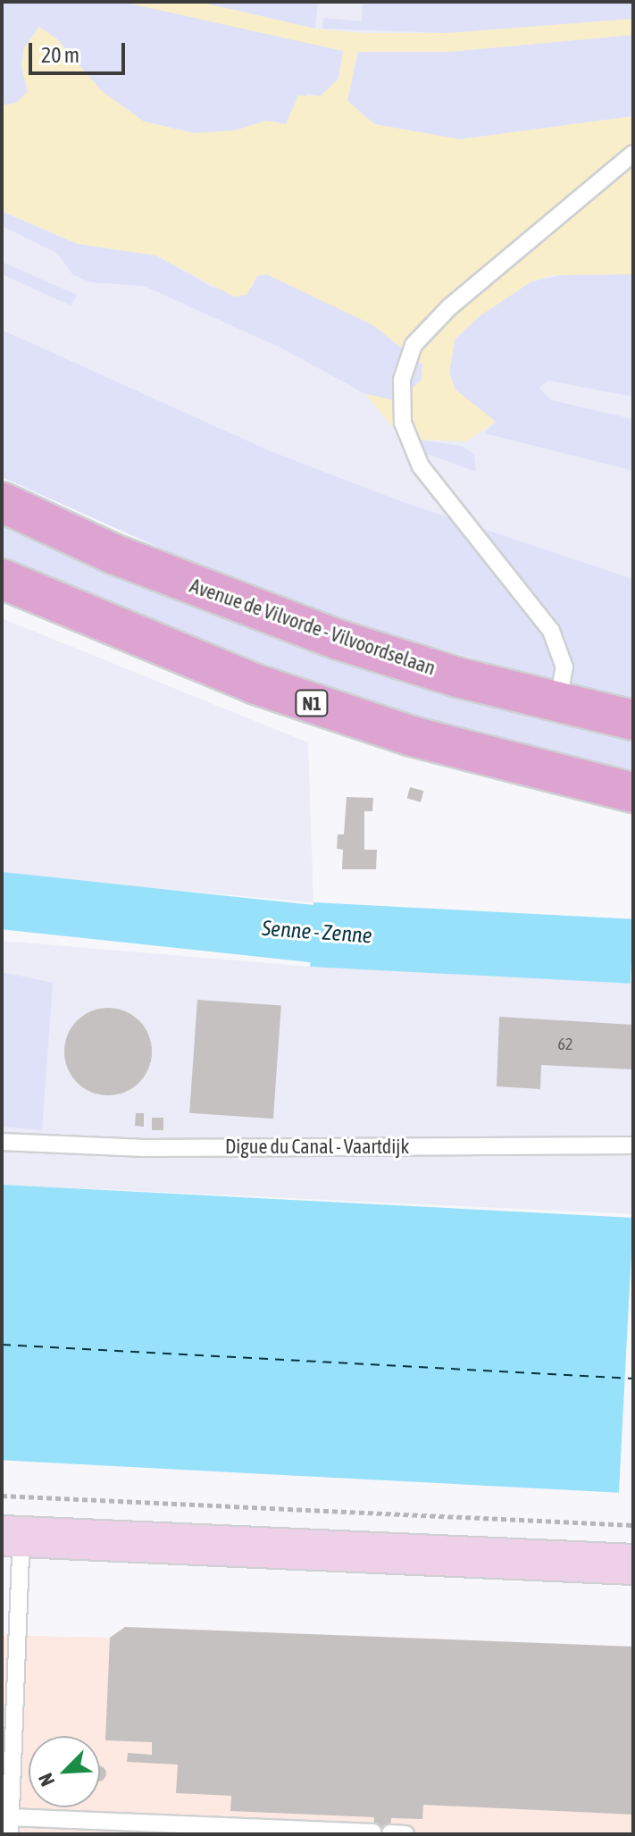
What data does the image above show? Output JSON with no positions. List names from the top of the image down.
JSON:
{
  "streets": {
    "main road": ["Avenue de Vilvorde - Vilvoordselaan", "N1"],
    "lane": ["Digue du Canal - Vaartdijk"]
  },
  "water": ["Senne - Zenne"],
  "house_numbers": ["62"],
  "scale_bar": "20 m",
  "north": "bottom left"
}
